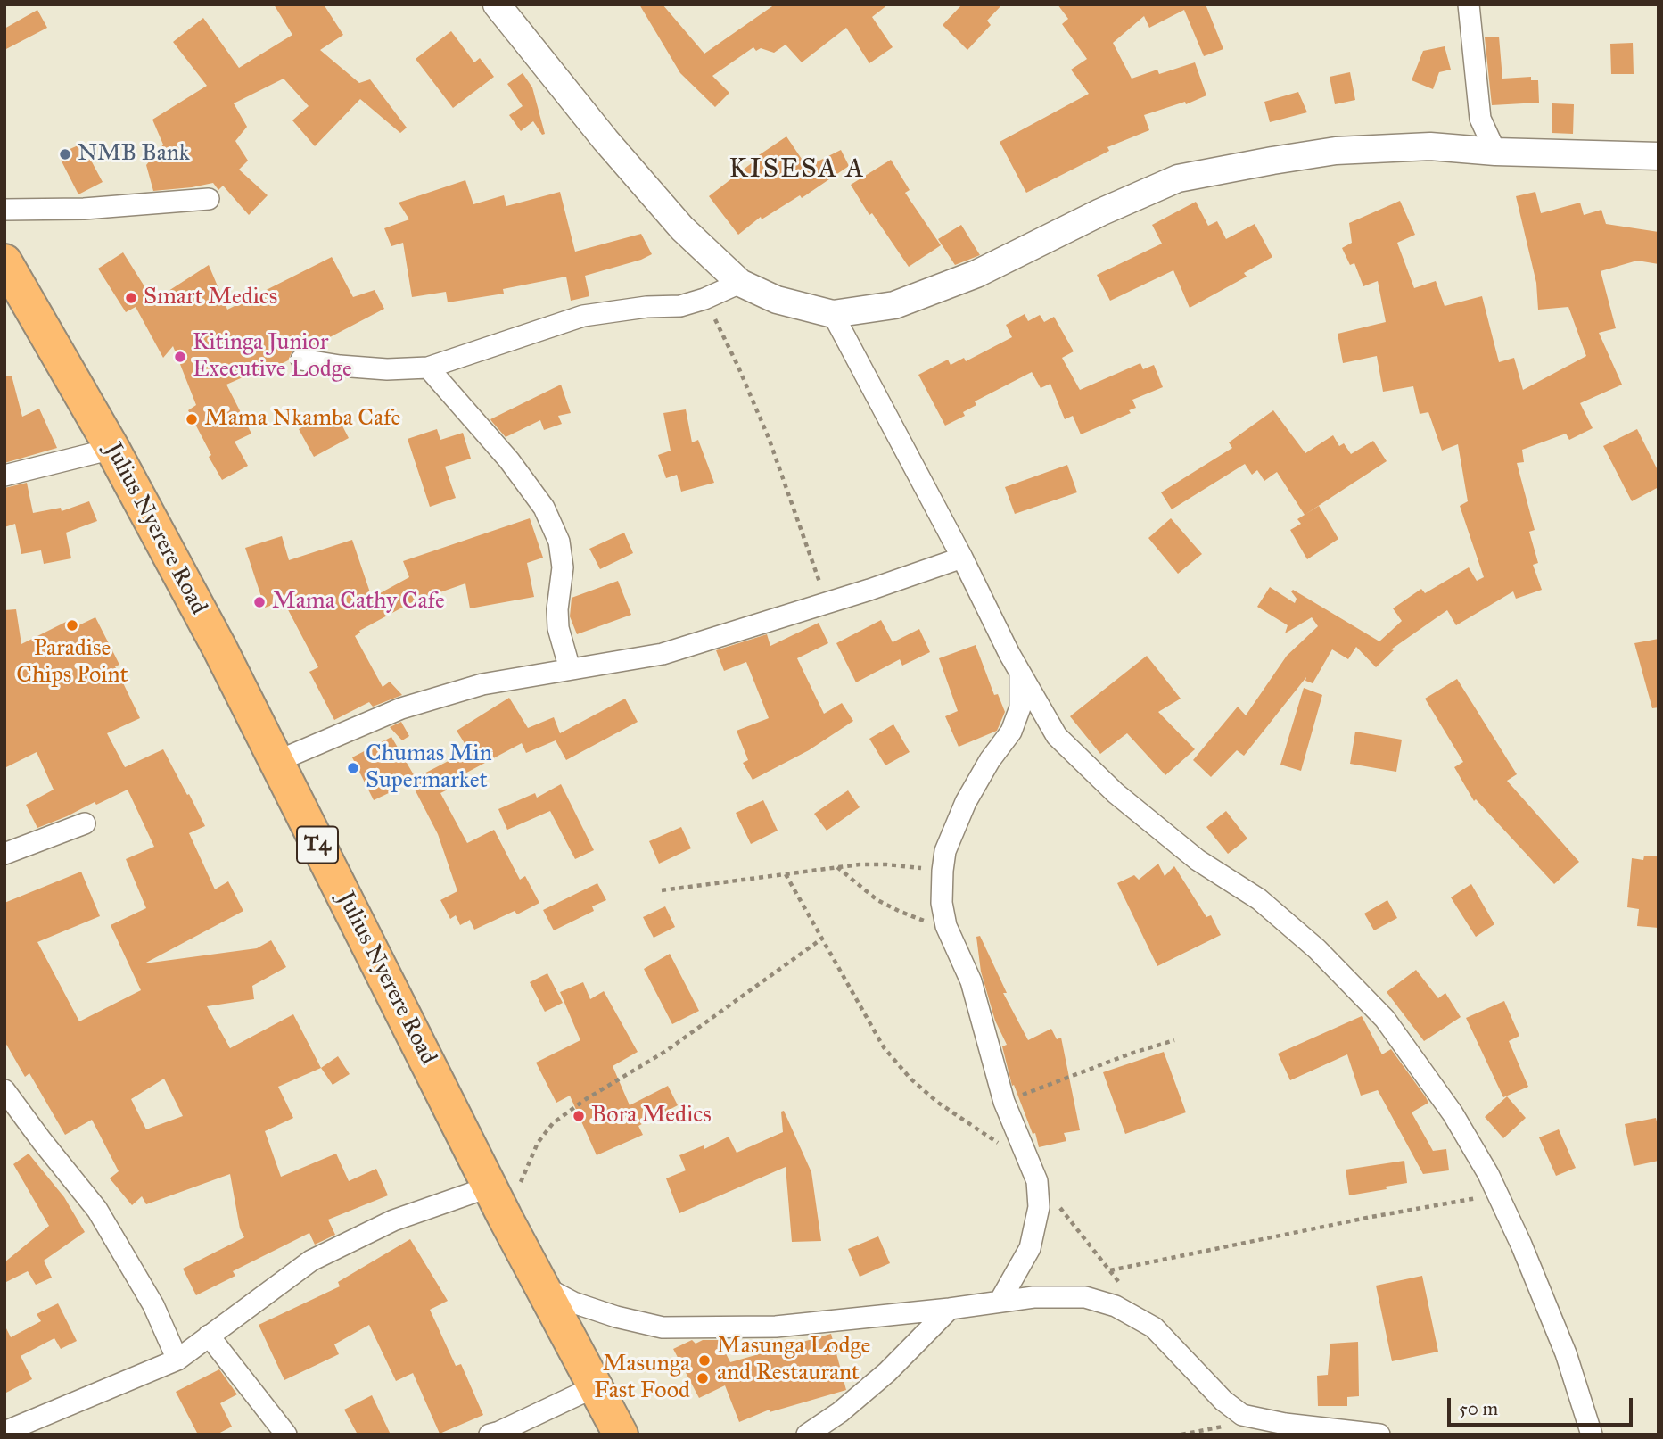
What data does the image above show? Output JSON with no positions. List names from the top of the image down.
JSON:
{
  "streets": {
    "highway": ["Julius Nyerere Road", "T4"]
  },
  "districts": ["KISESA A"],
  "places": [
    "NMB Bank",
    "Smart Medics",
    "Kitinga Junior Executive Lodge",
    "Mama Nkamba Cafe",
    "Mama Cathy Cafe",
    "Paradise Chips Point",
    "Chumas Min Supermarket",
    "Bora Medics",
    "Masunga Lodge and Restaurant",
    "Masunga Fast Food"
  ],
  "scale_bar": "50 m"
}
